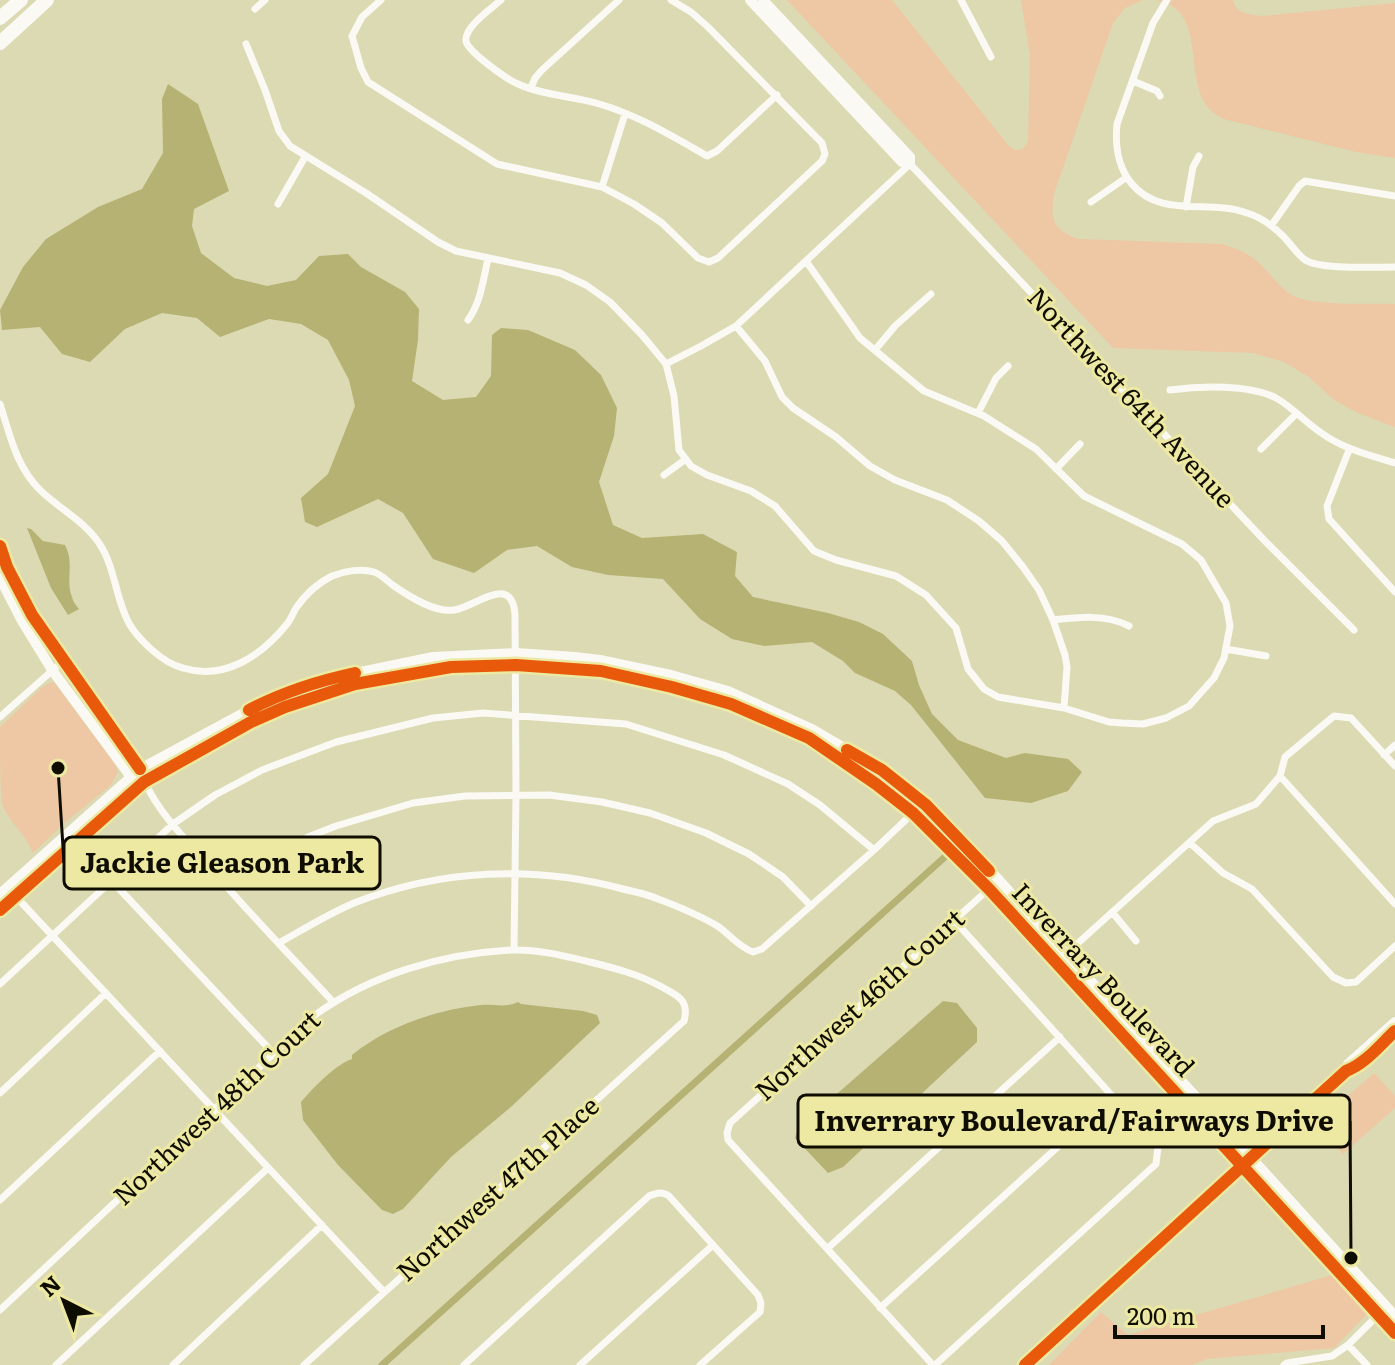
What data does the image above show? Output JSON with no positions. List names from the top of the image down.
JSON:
{
  "streets": {
    "street": [
      "Northwest 64th Avenue",
      "Inverrary Boulevard",
      "Northwest 46th Court",
      "Northwest 48th Court",
      "Northwest 47th Place"
    ]
  },
  "crossings": [
    ["Inverrary Boulevard", "Northwest 46th Court"],
    ["Northwest 48th Court", "Northwest 47th Place"]
  ],
  "places": ["Jackie Gleason Park", "Inverrary Boulevard/Fairways Drive"],
  "scale_bar": "200 m",
  "north": "top left"
}
